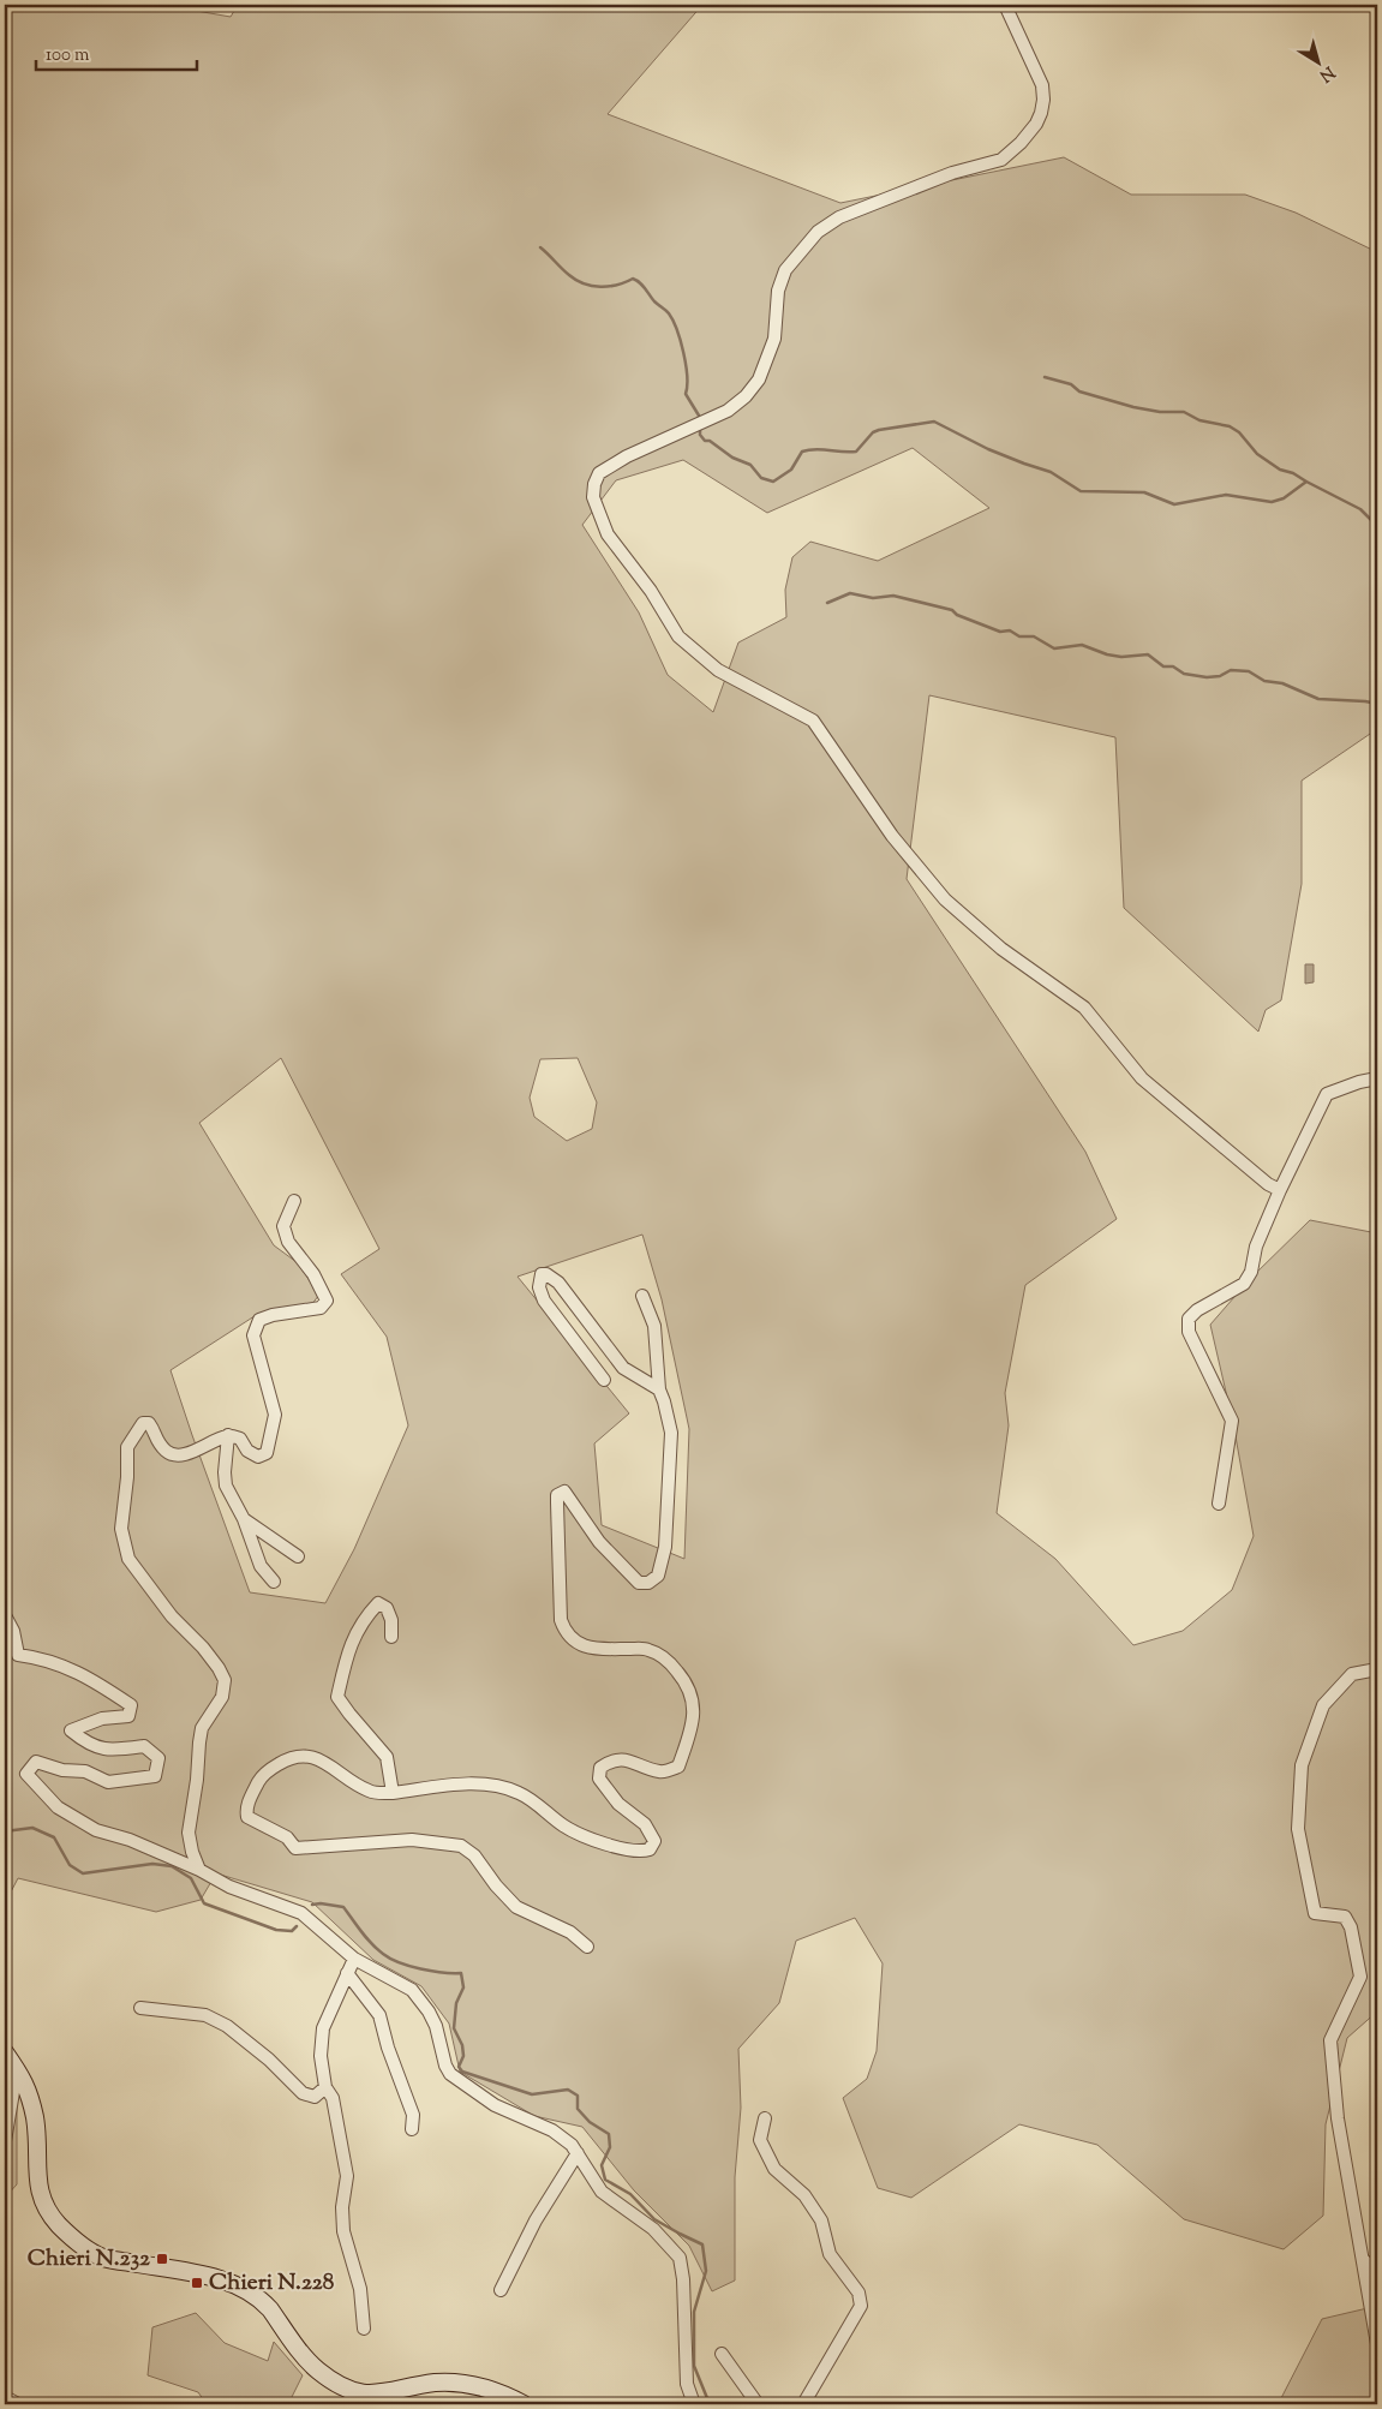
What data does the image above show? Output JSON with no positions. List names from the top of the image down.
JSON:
{
  "places": {
    "transit": ["Chieri N.232", "Chieri N.228"]
  },
  "scale_bar": "100 m",
  "north": "bottom right"
}
